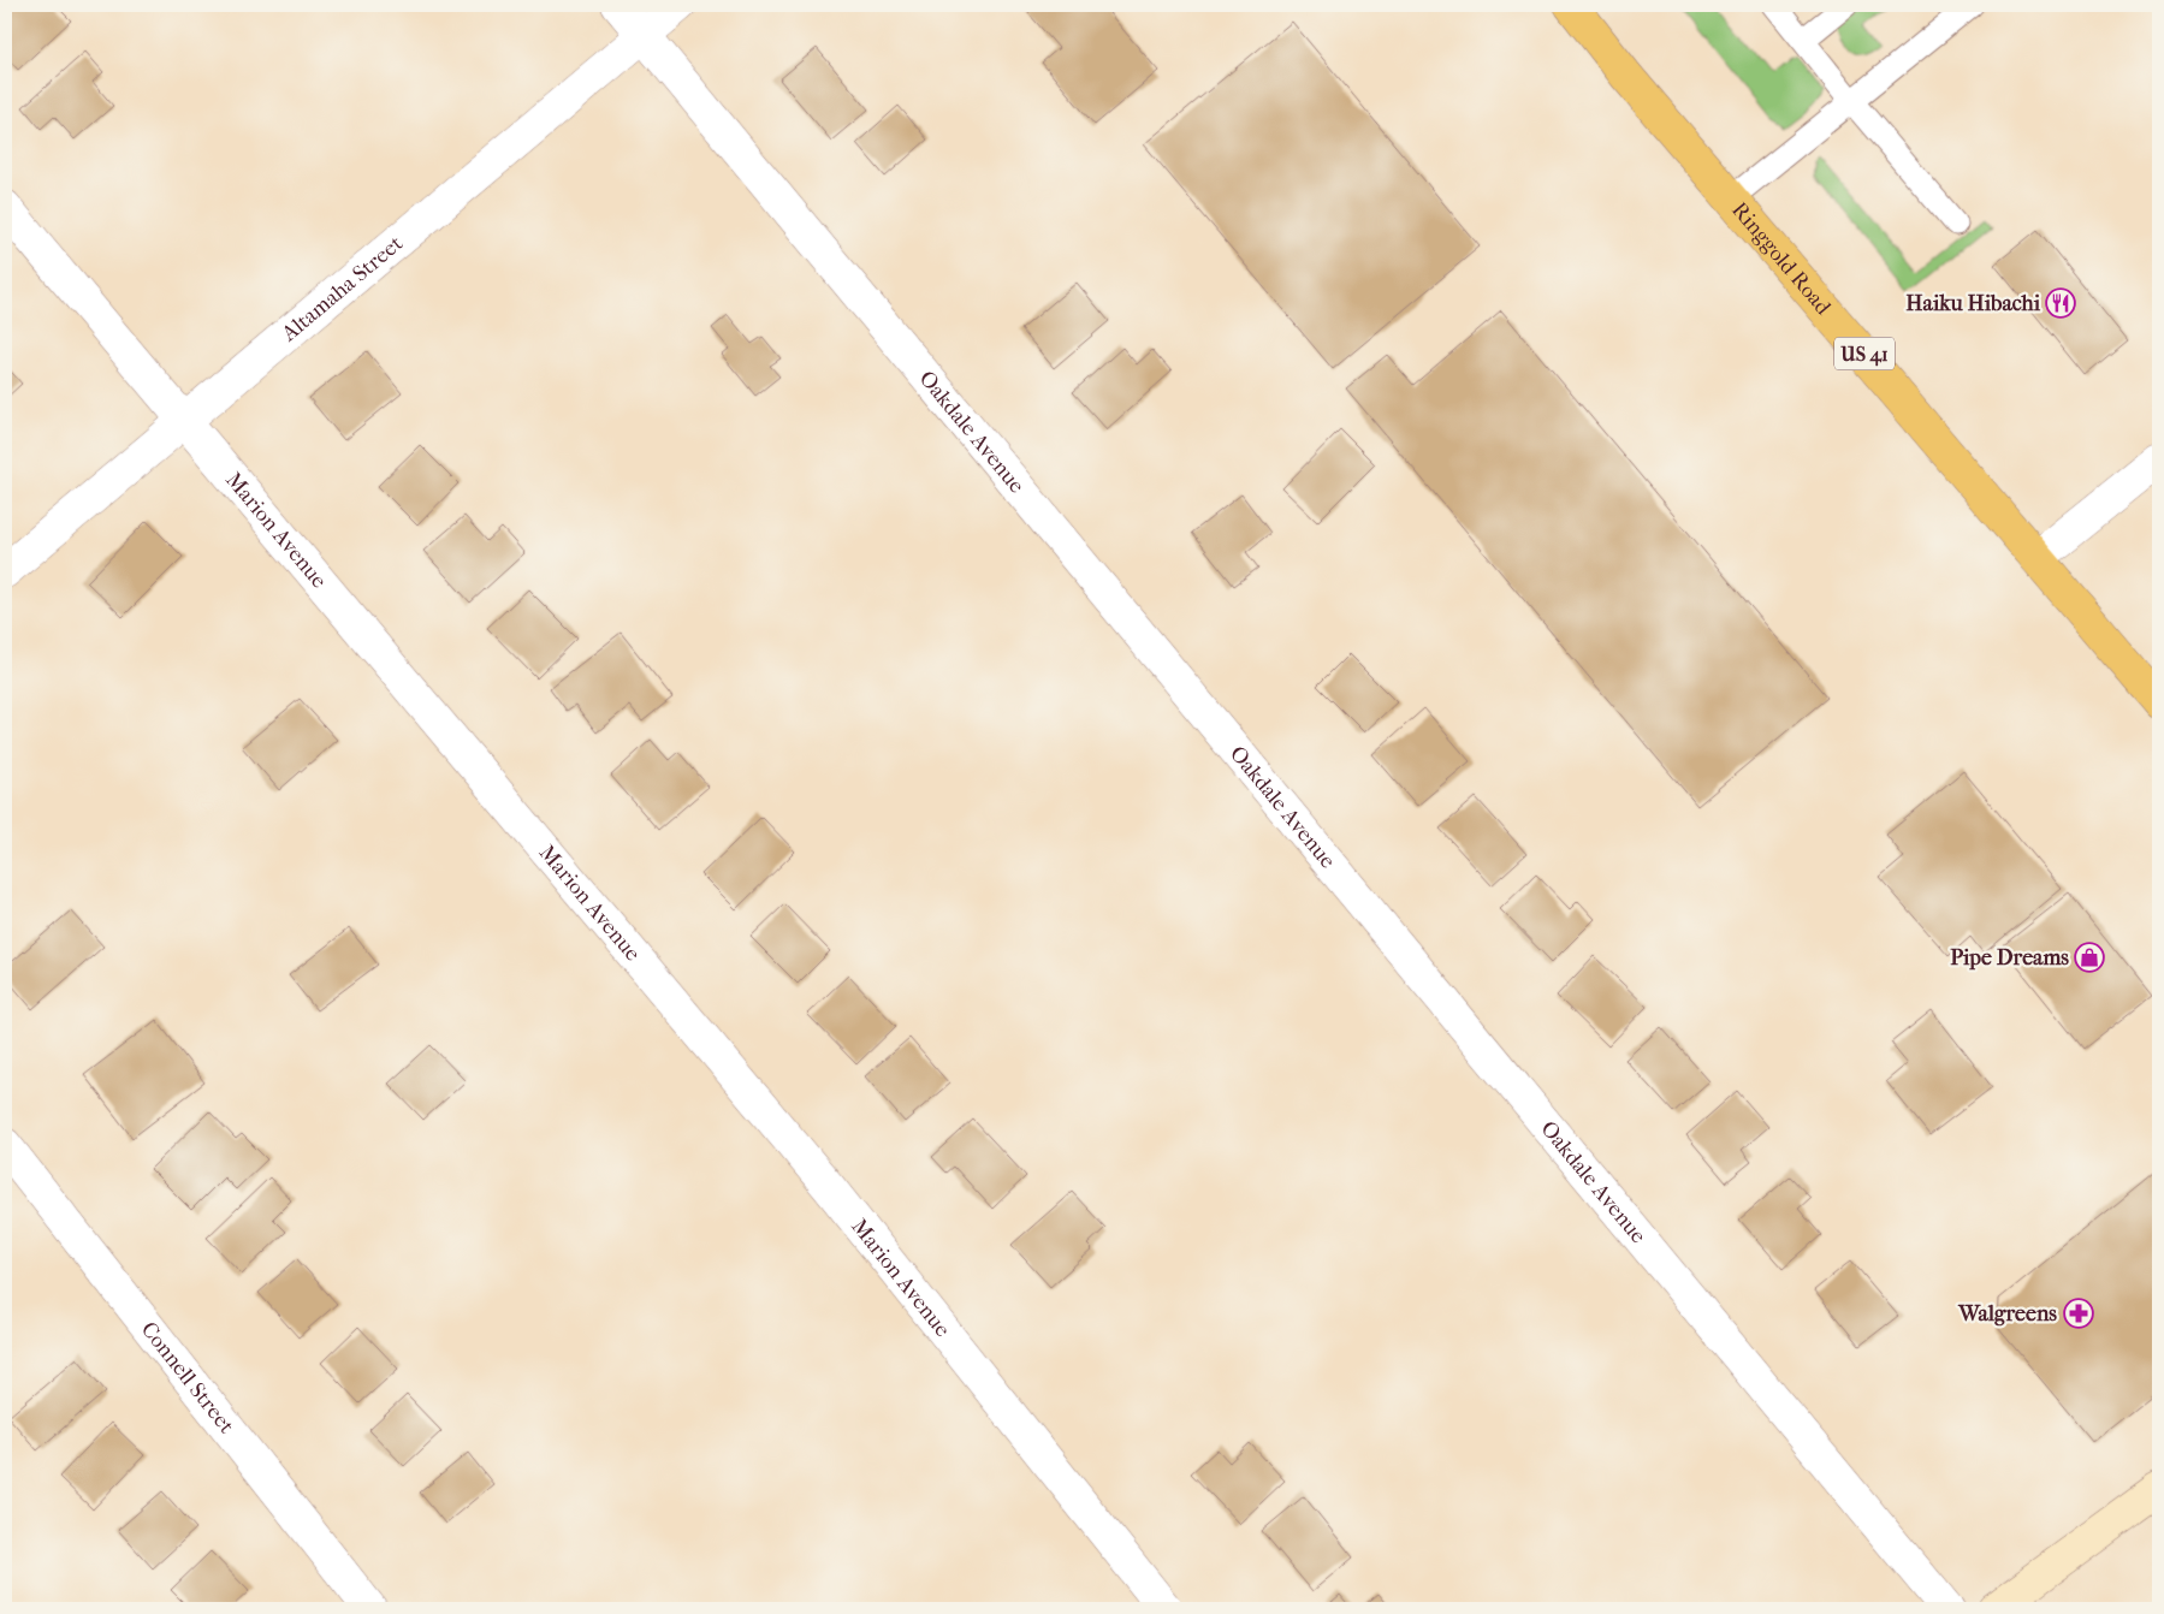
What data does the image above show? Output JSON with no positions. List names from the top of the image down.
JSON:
{
  "streets": {
    "main road": ["Ringgold Road", "US 41"],
    "street": [
      "Altamaha Street",
      "Oakdale Avenue",
      "Marion Avenue",
      "Connell Street"
    ]
  },
  "crossings": [
    ["Altamaha Street", "Oakdale Avenue"],
    ["Altamaha Street", "Marion Avenue"]
  ],
  "places": {
    "restaurant": ["Haiku Hibachi"],
    "shop": ["Pipe Dreams"],
    "pharmacy": ["Walgreens"]
  }
}
